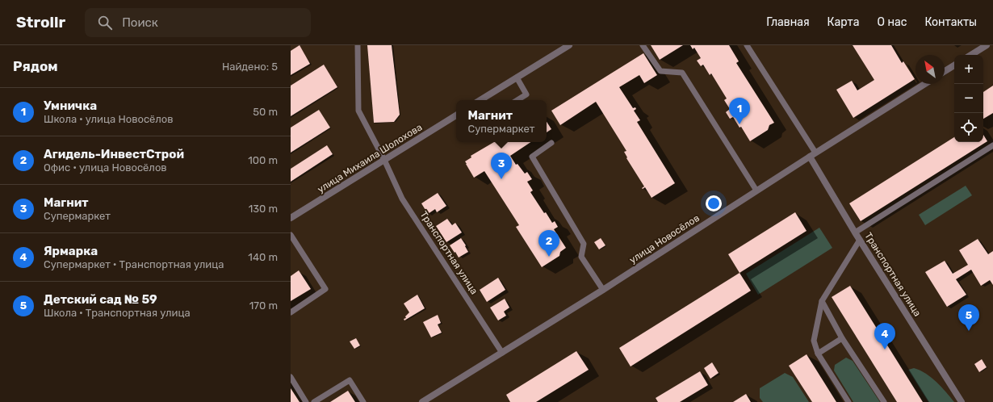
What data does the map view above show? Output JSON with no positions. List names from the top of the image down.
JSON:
{
  "streets": {
    "street": ["улица Михаила Шолохова", "улица Новосёлов", "Транспортная улица"]
  },
  "crossings": [
    ["улица Михаила Шолохова", "Транспортная улица"],
    ["улица Новосёлов", "Транспортная улица"]
  ],
  "north": "top left",
  "page": {
    "header": "Strollr",
    "search": "Поиск",
    "nav": [
      "Главная",
      "Карта",
      "О нас",
      "Контакты"
    ],
    "heading": ["Рядом", "Найдено: 5"],
    "map_buttons": ["+", "−"],
    "list": [
      {
        "mark": "1",
        "name": "Умничка",
        "note": "Школа · улица Новосёлов",
        "value": "50 m"
      },
      {
        "mark": "2",
        "name": "Агидель-ИнвестСтрой",
        "note": "Офис · улица Новосёлов",
        "value": "100 m"
      },
      {
        "mark": "3",
        "name": "Магнит",
        "note": "Супермаркет",
        "value": "130 m"
      },
      {
        "mark": "4",
        "name": "Ярмарка",
        "note": "Супермаркет · Транспортная улица",
        "value": "140 m"
      },
      {
        "mark": "5",
        "name": "Детский сад № 59",
        "note": "Школа · Транспортная улица",
        "value": "170 m"
      }
    ],
    "pins": [
      "1",
      "3",
      "2",
      "5",
      "4"
    ],
    "popup": ["Магнит", "Супермаркет"]
  }
}
